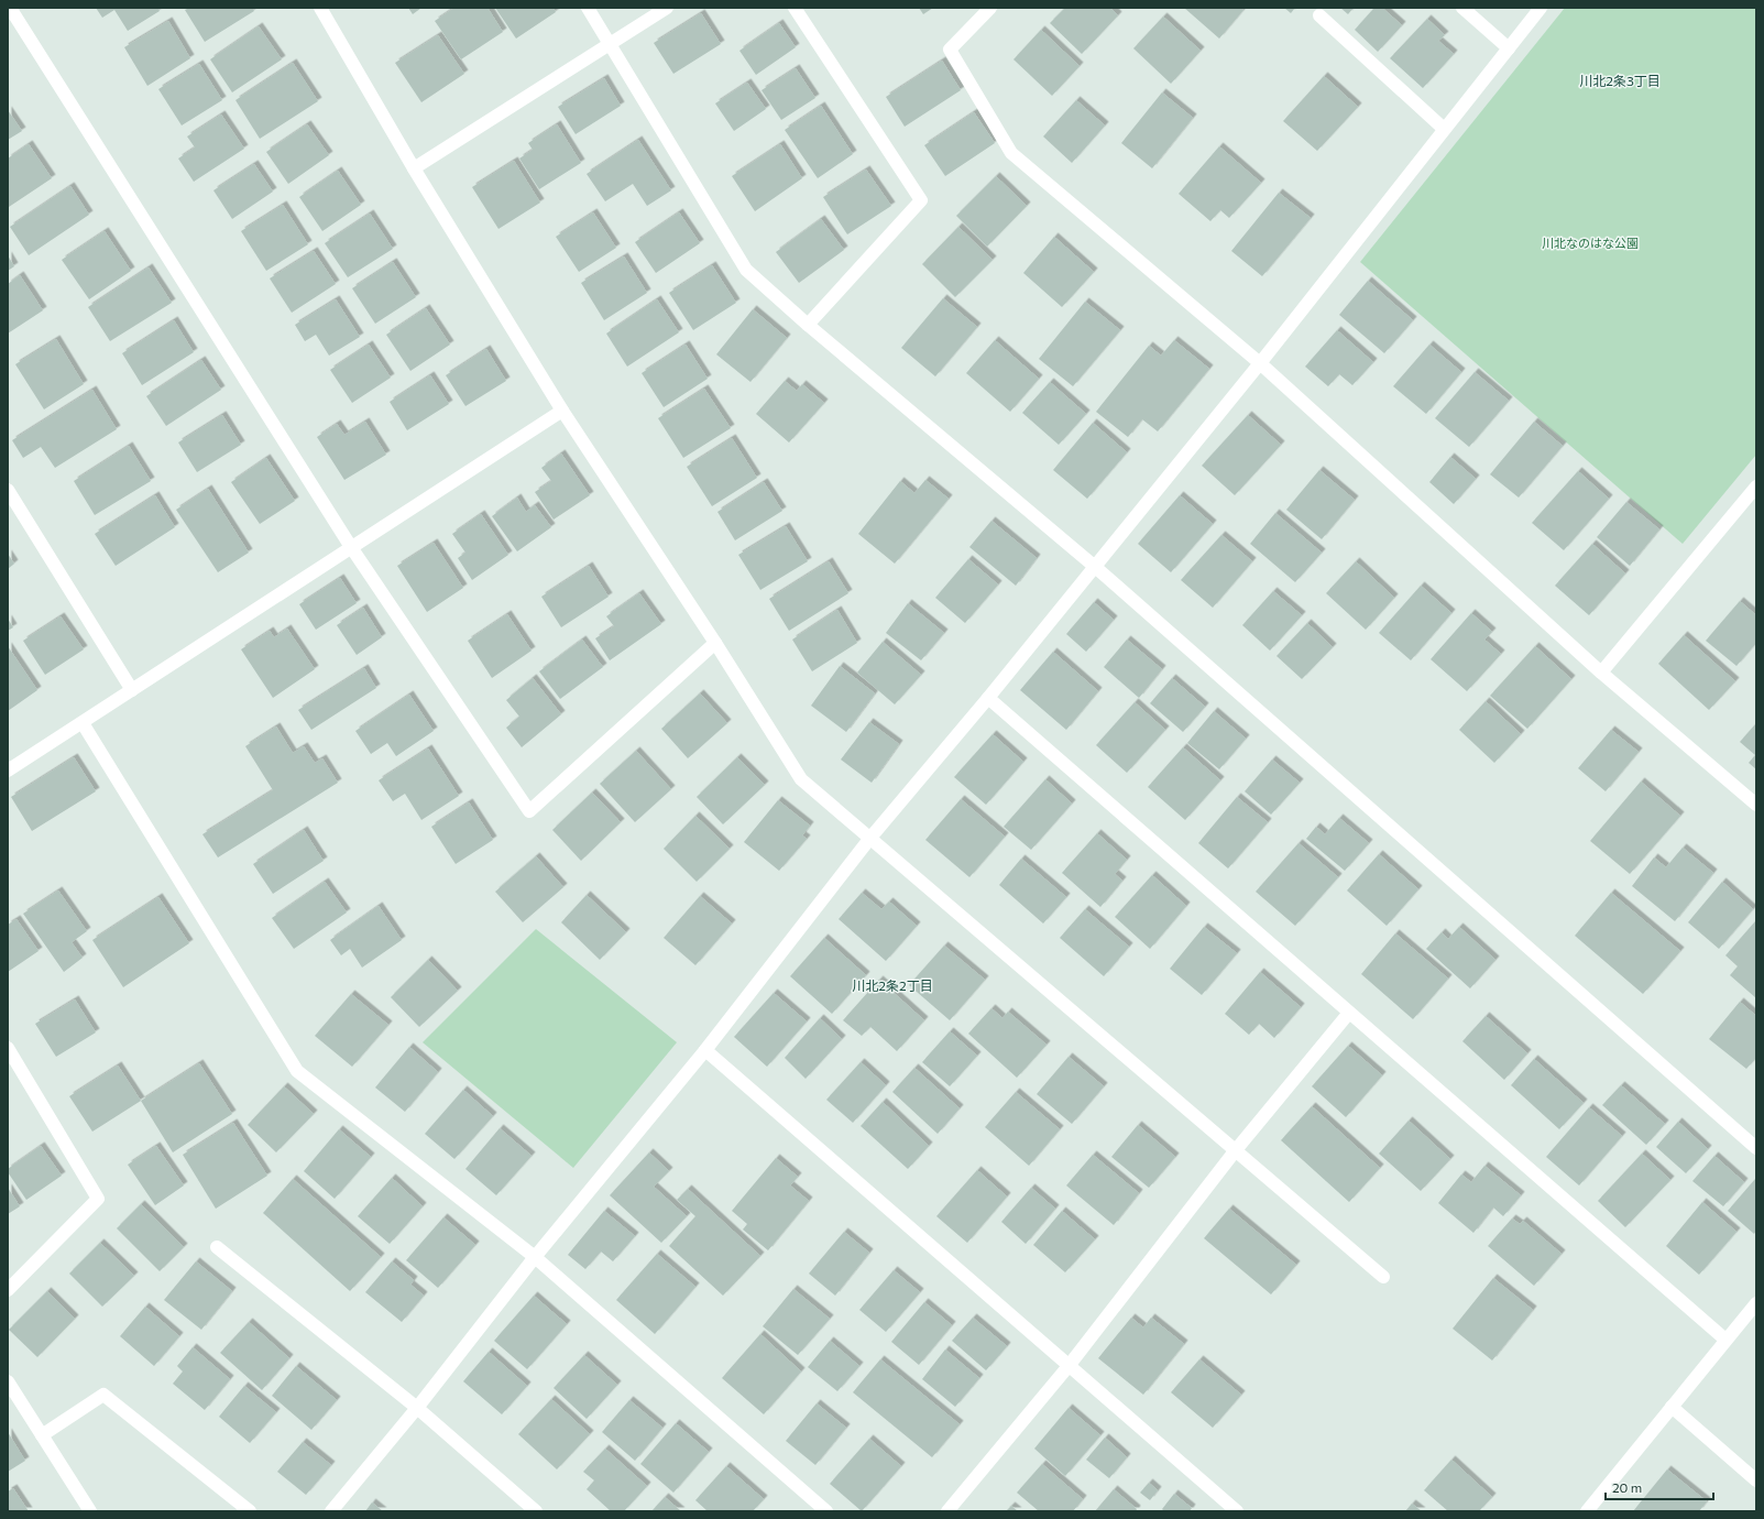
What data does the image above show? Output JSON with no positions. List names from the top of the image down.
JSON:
{
  "districts": ["川北2条3丁目", "川北2条2丁目"],
  "parks": ["川北なのはな公園"],
  "scale_bar": "20 m"
}
